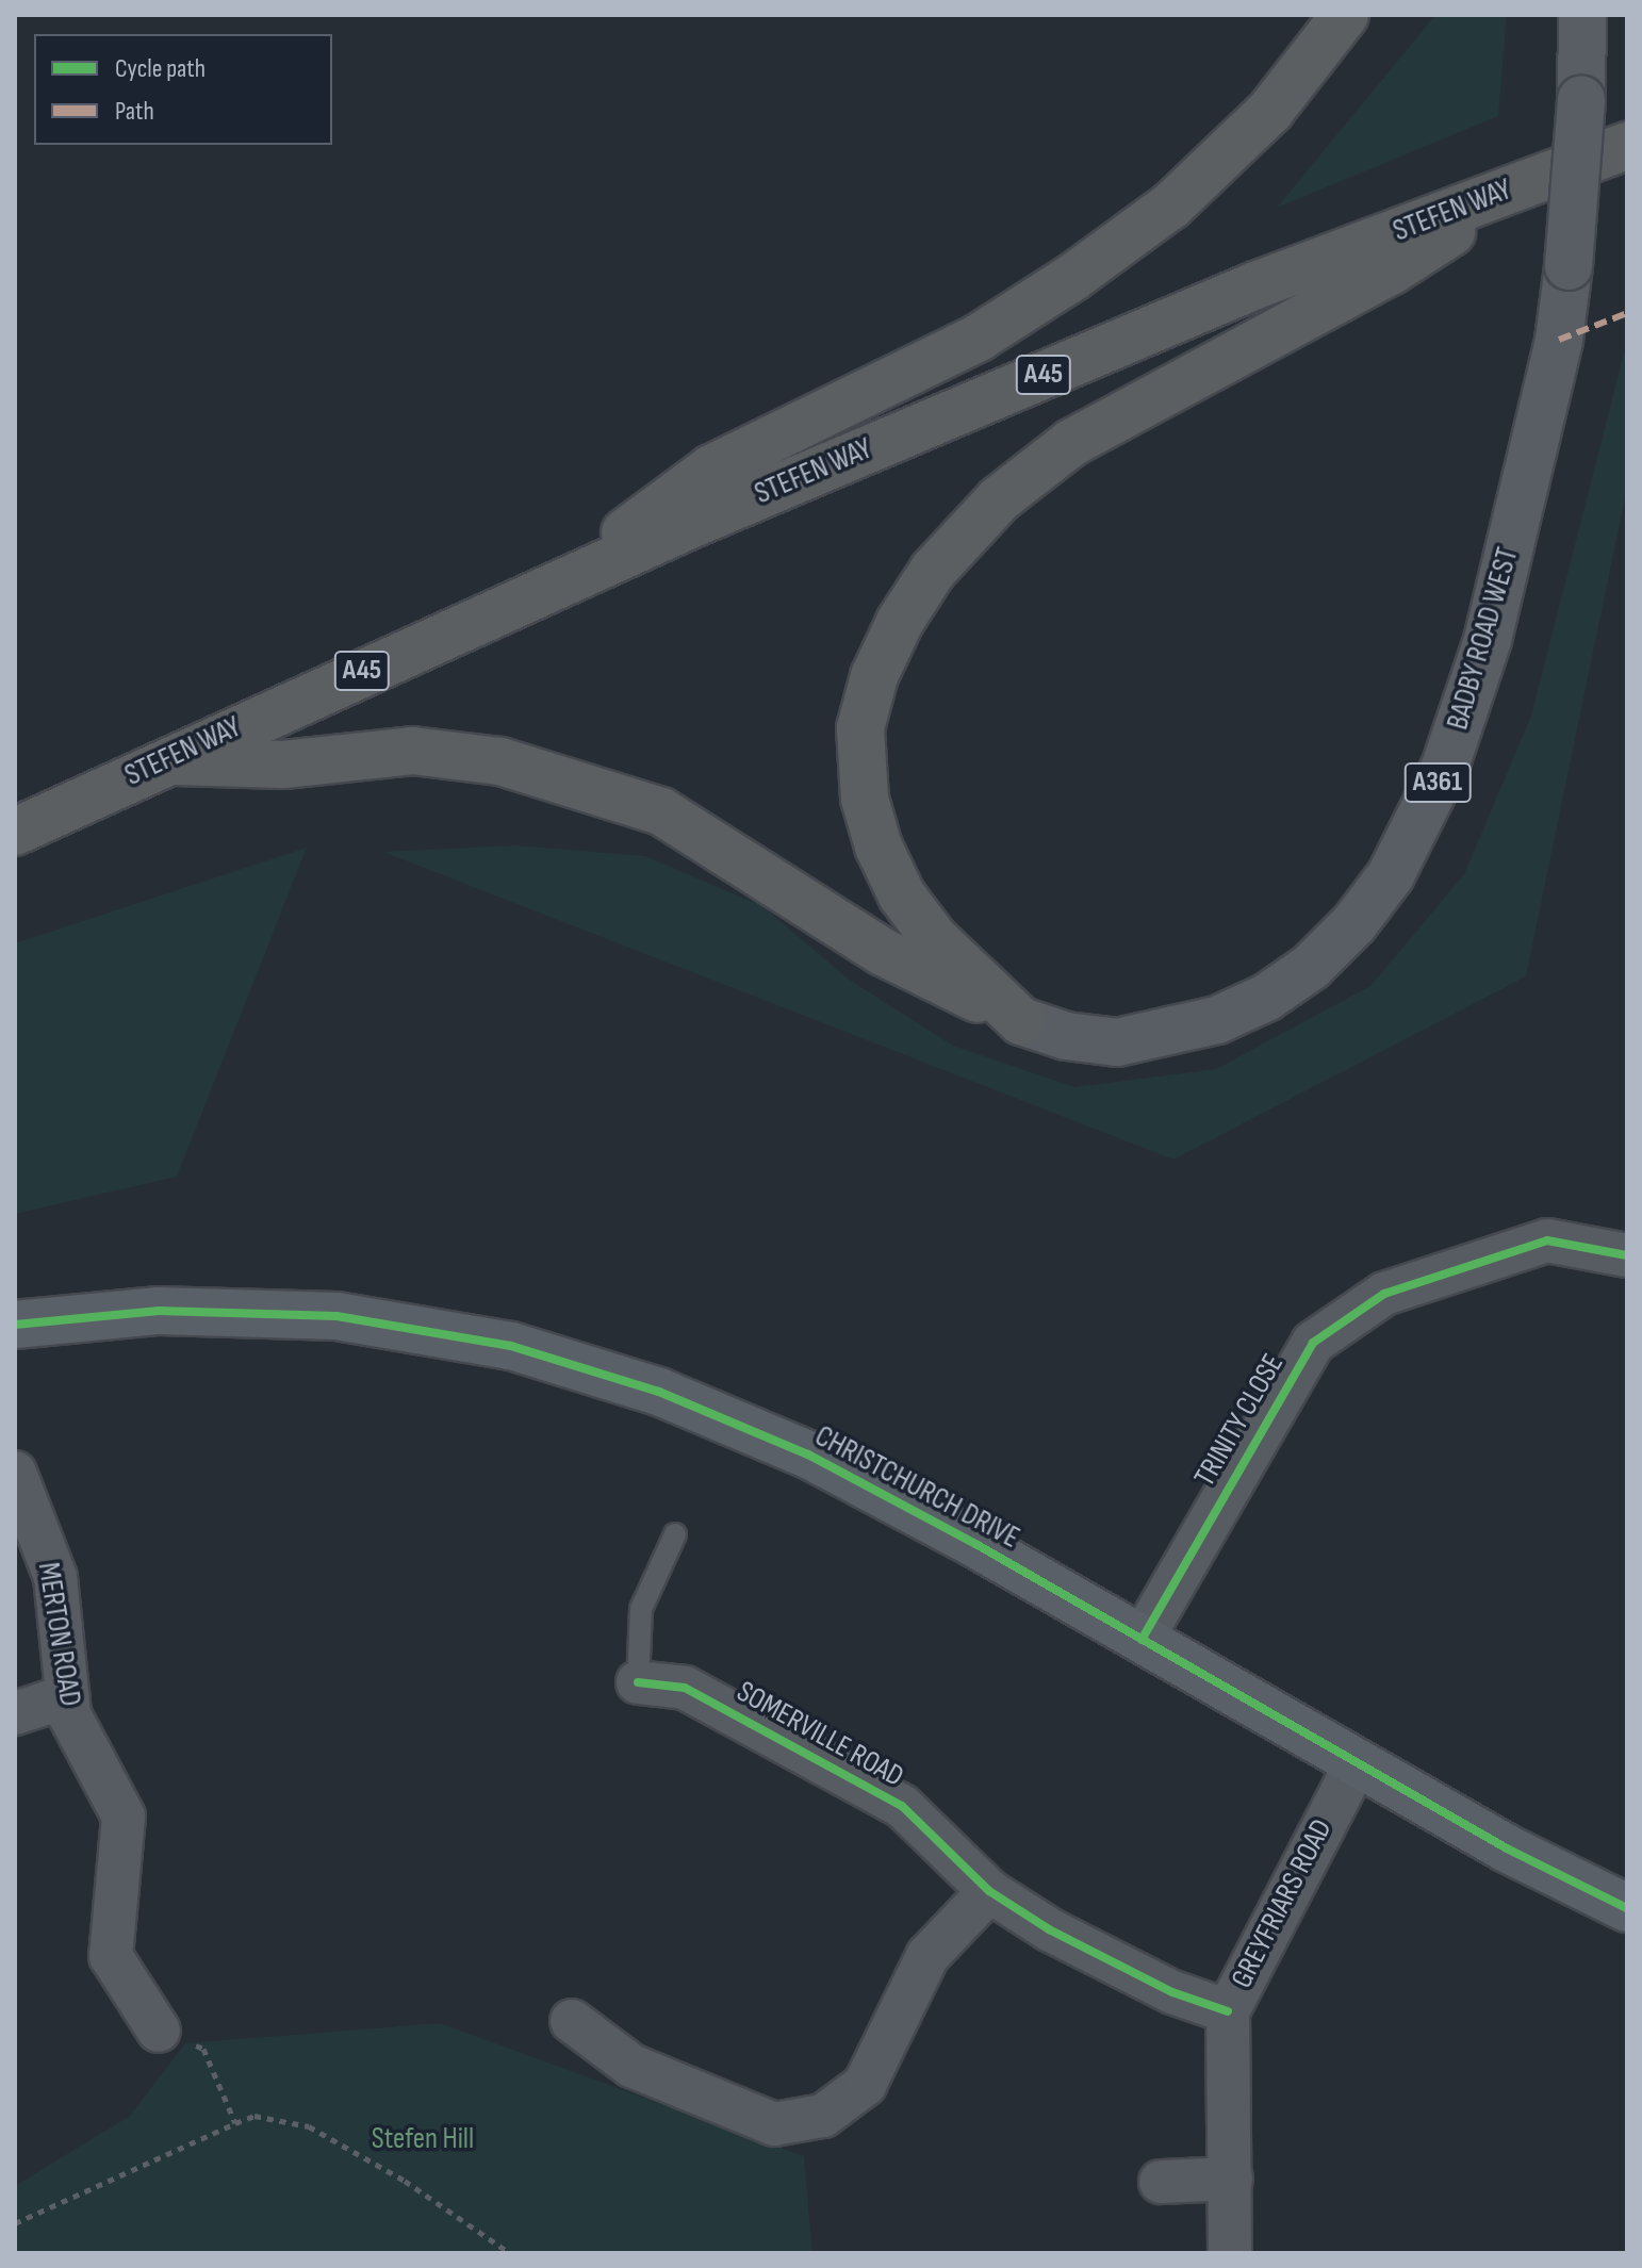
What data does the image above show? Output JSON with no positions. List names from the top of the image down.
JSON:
{
  "streets": {
    "highway": ["STEFEN WAY", "A45"],
    "main road": ["BADBY ROAD WEST", "A361"],
    "street": [
      "TRINITY CLOSE",
      "CHRISTCHURCH DRIVE",
      "MERTON ROAD",
      "SOMERVILLE ROAD",
      "GREYFRIARS ROAD"
    ]
  },
  "crossings": [
    ["TRINITY CLOSE", "CHRISTCHURCH DRIVE"],
    ["CHRISTCHURCH DRIVE", "GREYFRIARS ROAD"],
    ["SOMERVILLE ROAD", "GREYFRIARS ROAD"]
  ],
  "parks": ["Stefen Hill"],
  "legend": ["Cycle path", "Path"]
}
